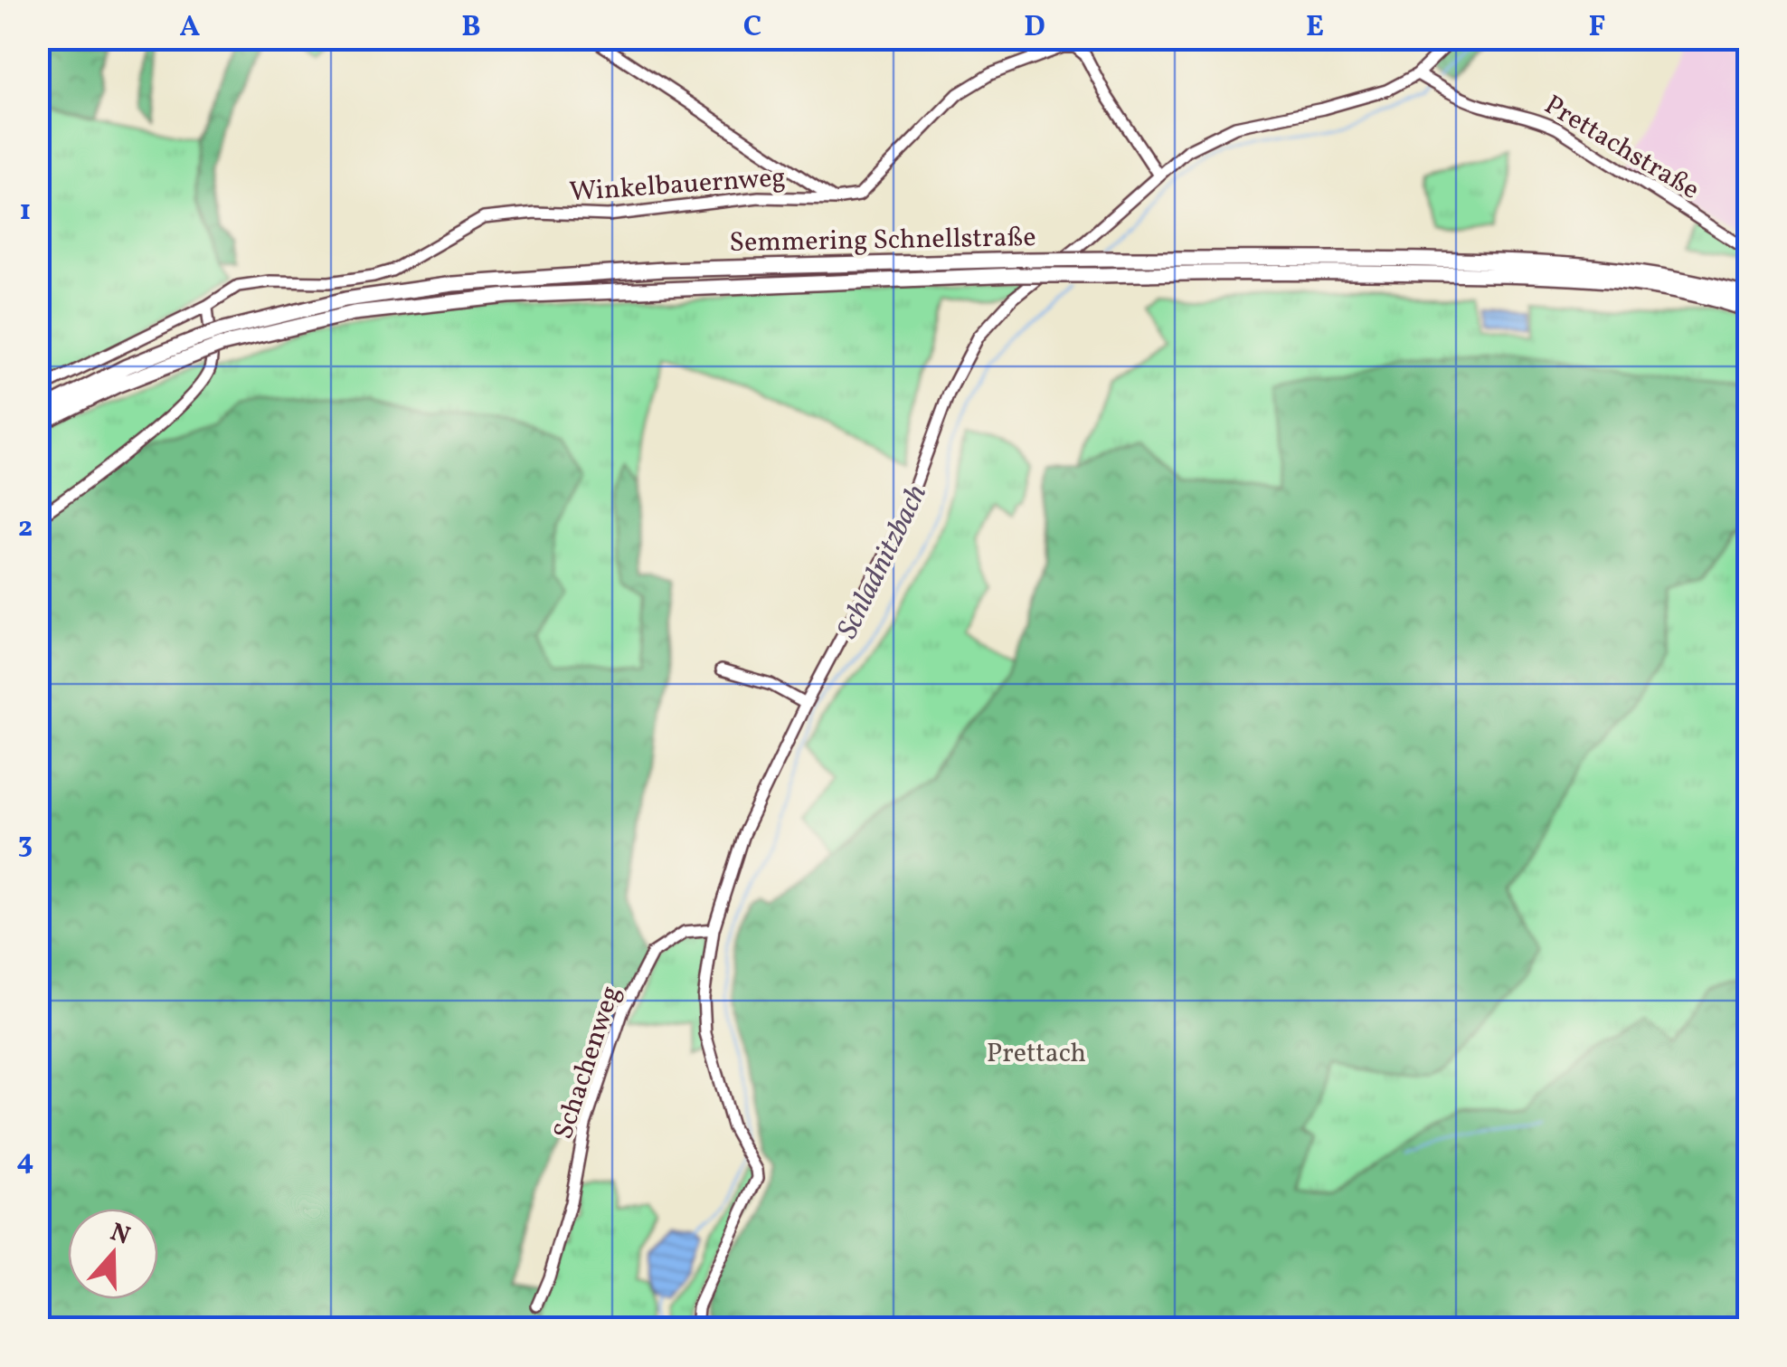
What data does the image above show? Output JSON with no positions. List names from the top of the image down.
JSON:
{
  "streets": {
    "highway": ["Semmering Schnellstraße"],
    "street": ["Prettachstraße", "Winkelbauernweg", "Schachenweg"]
  },
  "water": ["Schladnitzbach"],
  "parks": ["Prettach"],
  "north": "top",
  "grid": {
    "columns": [
      "A",
      "B",
      "C",
      "D",
      "E",
      "F"
    ],
    "rows": [
      "1",
      "2",
      "3",
      "4"
    ]
  }
}
